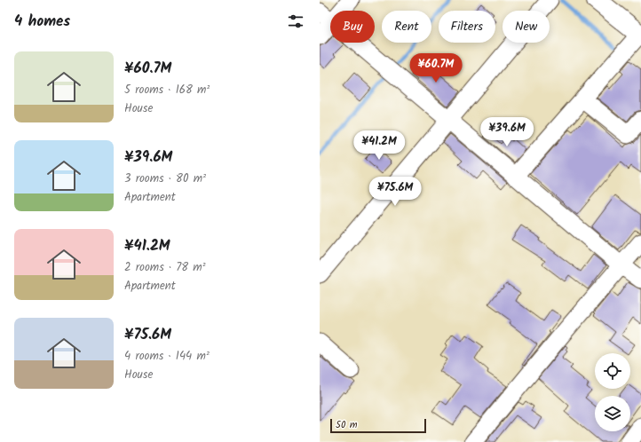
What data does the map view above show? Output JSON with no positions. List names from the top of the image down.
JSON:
{
  "scale_bar": "50 m",
  "page": {
    "heading": "4 homes",
    "chip": [
      "Buy",
      "Rent",
      "Filters",
      "New"
    ],
    "list": [
      {
        "name": "¥60.7M",
        "note": "5 rooms · 168 m² · House"
      },
      {
        "name": "¥39.6M",
        "note": "3 rooms · 80 m² · Apartment"
      },
      {
        "name": "¥41.2M",
        "note": "2 rooms · 78 m² · Apartment"
      },
      {
        "name": "¥75.6M",
        "note": "4 rooms · 144 m² · House"
      }
    ],
    "price": [
      "¥60.7M",
      "¥39.6M",
      "¥41.2M",
      "¥75.6M"
    ],
    "scale": "50 m"
  }
}
